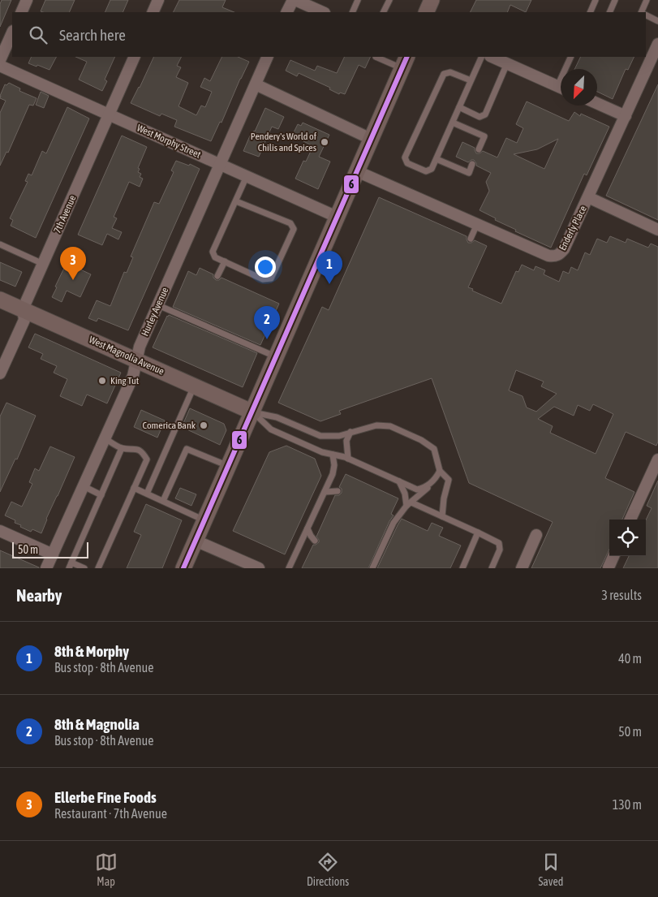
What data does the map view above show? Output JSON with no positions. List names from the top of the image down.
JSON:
{
  "streets": {
    "main road": ["West Magnolia Avenue"],
    "street": [
      "West Morphy Street",
      "7th Avenue",
      "Enderly Place",
      "Hurley Avenue"
    ]
  },
  "crossings": [
    ["West Morphy Street", "7th Avenue"],
    ["West Morphy Street", "Hurley Avenue"],
    ["7th Avenue", "West Magnolia Avenue"],
    ["Hurley Avenue", "West Magnolia Avenue"]
  ],
  "places": ["Pendery's World of Chilis and Spices", "King Tut", "Comerica Bank"],
  "lines": ["transit line 6"],
  "scale_bar": "50 m",
  "north": "bottom left",
  "page": {
    "search": "Search here",
    "pins": ["3", "1", "2"],
    "scale": "50 m",
    "heading": ["Nearby", "3 results"],
    "list": [
      {
        "mark": "1",
        "name": "8th & Morphy",
        "note": "Bus stop · 8th Avenue",
        "value": "40 m"
      },
      {
        "mark": "2",
        "name": "8th & Magnolia",
        "note": "Bus stop · 8th Avenue",
        "value": "50 m"
      },
      {
        "mark": "3",
        "name": "Ellerbe Fine Foods",
        "note": "Restaurant · 7th Avenue",
        "value": "130 m"
      }
    ],
    "nav": ["Map", "Directions", "Saved"]
  }
}
